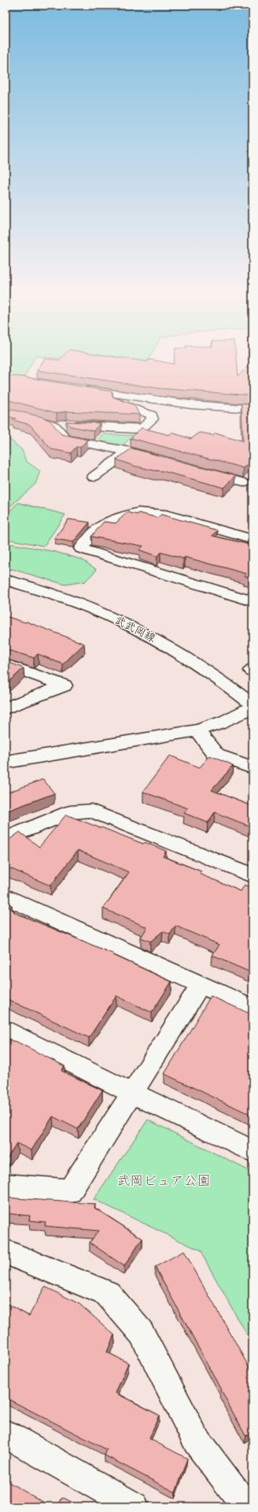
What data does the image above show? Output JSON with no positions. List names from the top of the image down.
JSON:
{
  "streets": {
    "street": ["武武岡線"]
  },
  "parks": ["武岡ピュア公園"]
}
